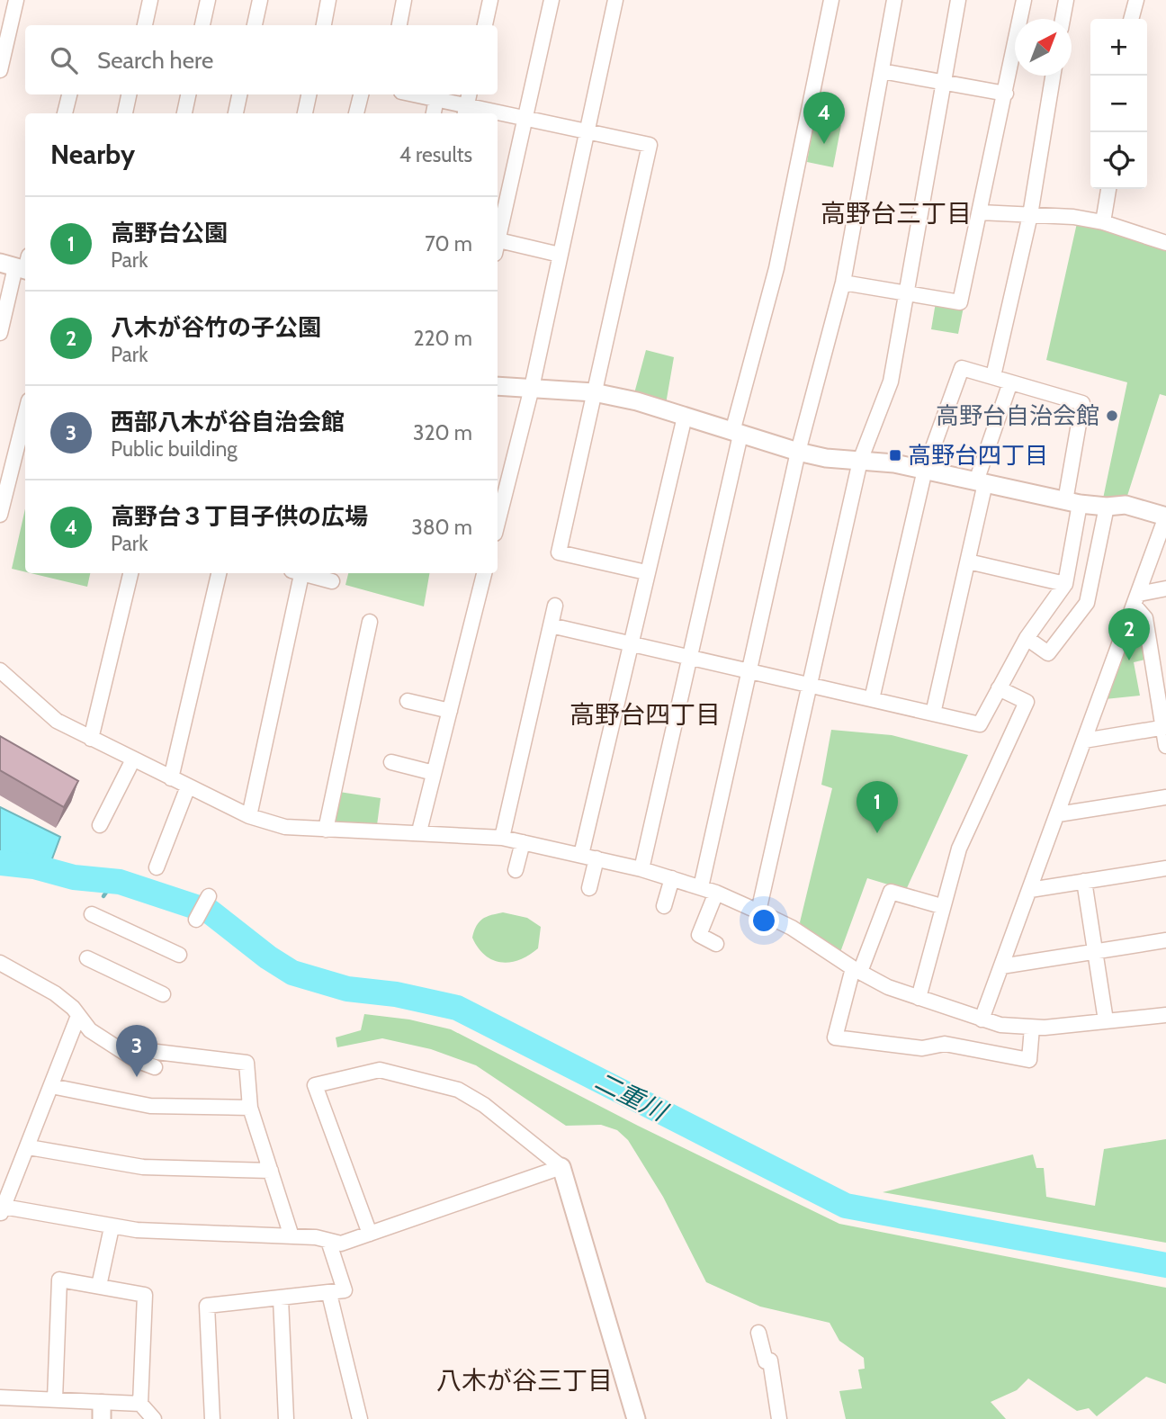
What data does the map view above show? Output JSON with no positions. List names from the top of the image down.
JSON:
{
  "districts": ["高野台三丁目", "高野台四丁目", "八木が谷三丁目"],
  "water": ["二重川"],
  "places": {
    "other": ["高野台自治会館"],
    "transit": ["高野台四丁目"]
  },
  "north": "top right",
  "page": {
    "map_buttons": ["+", "−"],
    "search": "Search here",
    "pins": [
      "4",
      "2",
      "1",
      "3"
    ],
    "heading": ["Nearby", "4 results"],
    "list": [
      {
        "mark": "1",
        "name": "高野台公園",
        "note": "Park",
        "value": "70 m"
      },
      {
        "mark": "2",
        "name": "八木が谷竹の子公園",
        "note": "Park",
        "value": "220 m"
      },
      {
        "mark": "3",
        "name": "西部八木が谷自治会館",
        "note": "Public building",
        "value": "320 m"
      },
      {
        "mark": "4",
        "name": "高野台３丁目子供の広場",
        "note": "Park",
        "value": "380 m"
      }
    ]
  }
}
